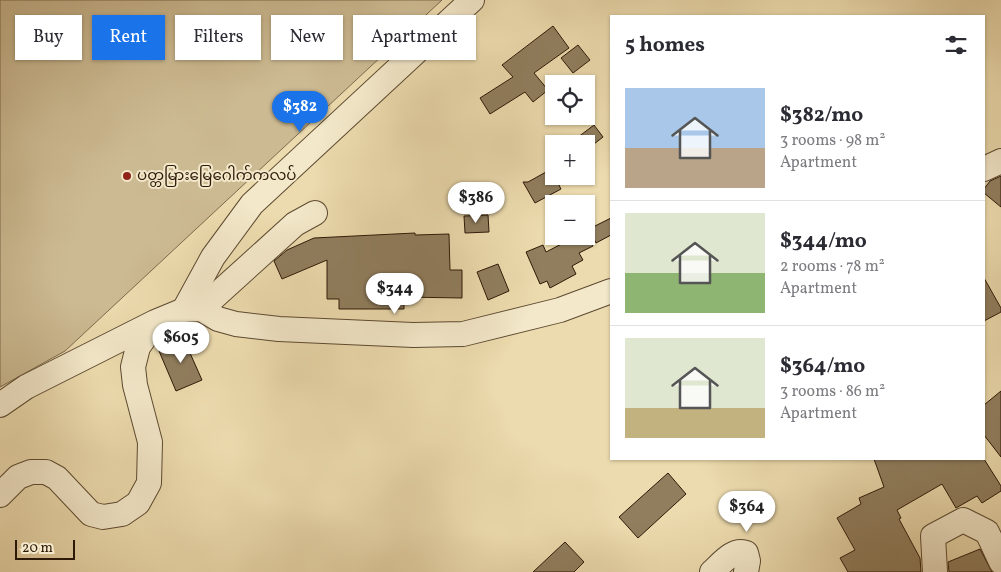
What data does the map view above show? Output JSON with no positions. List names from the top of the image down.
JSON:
{
  "places": ["ပတ္တမြားမြေဂေါက်ကလပ်"],
  "scale_bar": "20 m",
  "page": {
    "chip": [
      "Buy",
      "Rent",
      "Filters",
      "New",
      "Apartment"
    ],
    "heading": "5 homes",
    "map_buttons": ["+", "−"],
    "list": [
      {
        "name": "$382/mo",
        "note": "3 rooms · 98 m² · Apartment"
      },
      {
        "name": "$344/mo",
        "note": "2 rooms · 78 m² · Apartment"
      },
      {
        "name": "$364/mo",
        "note": "3 rooms · 86 m² · Apartment"
      }
    ],
    "price": [
      "$382",
      "$386",
      "$344",
      "$605",
      "$364"
    ],
    "scale": "20 m"
  }
}
